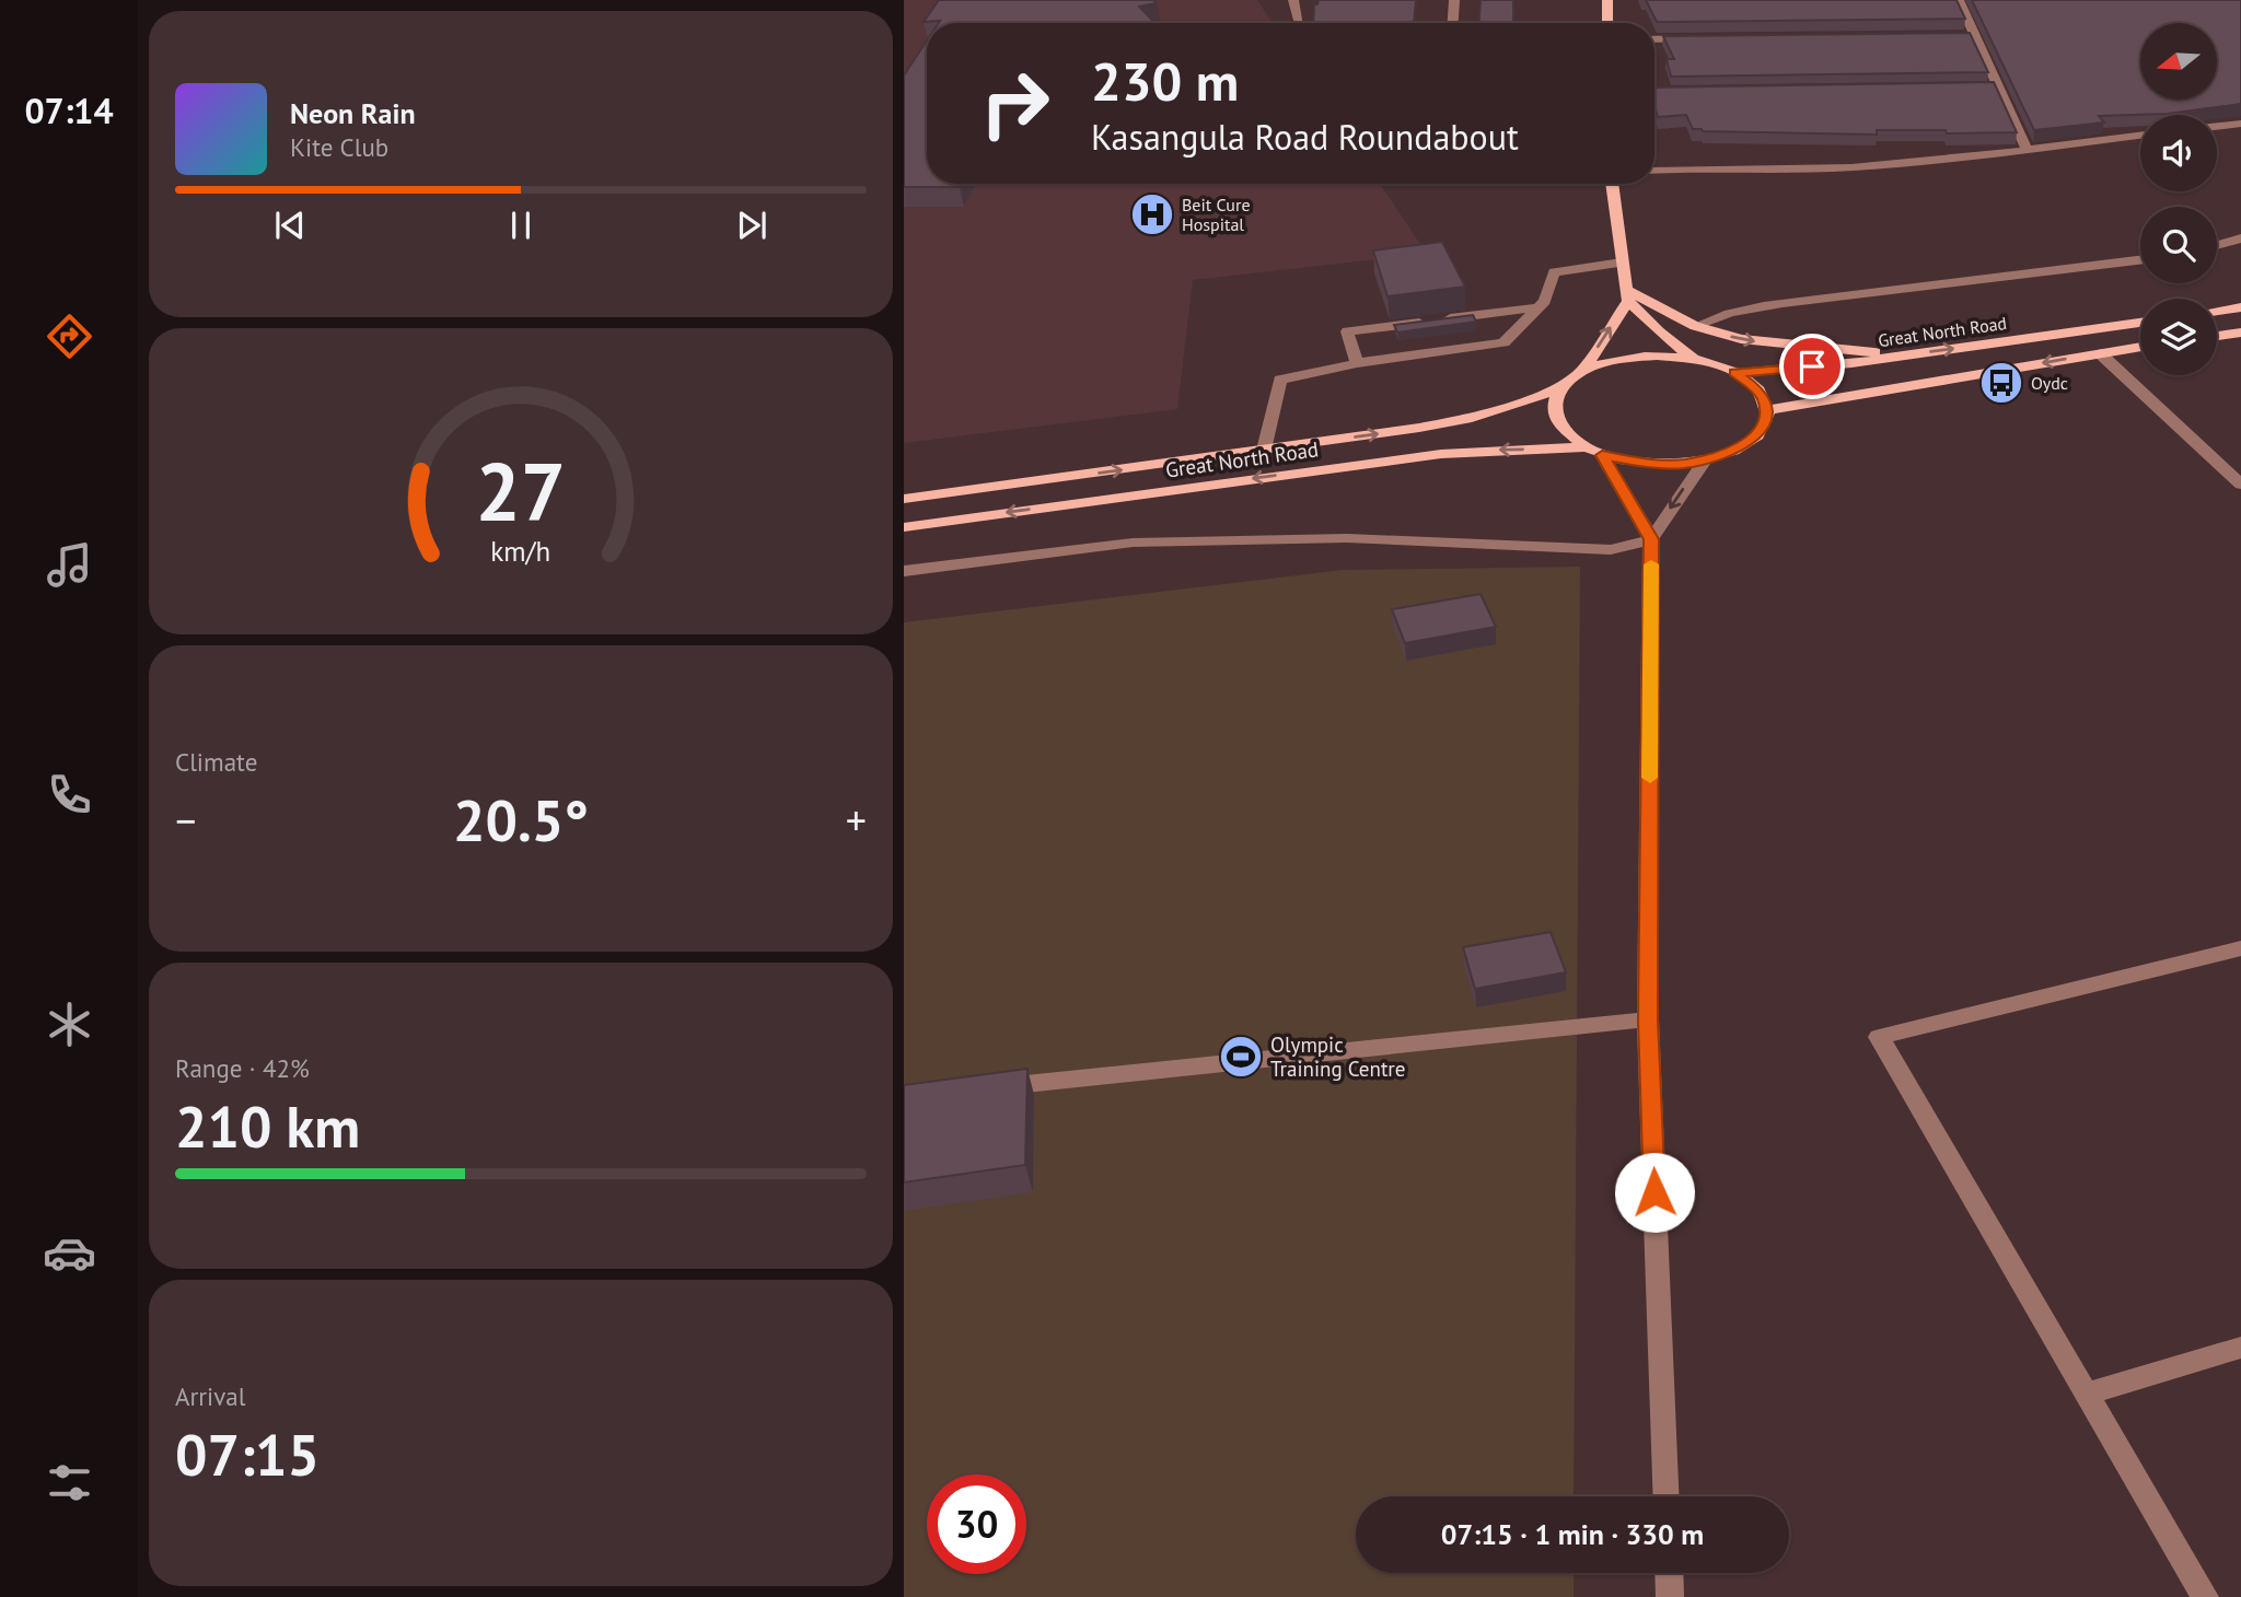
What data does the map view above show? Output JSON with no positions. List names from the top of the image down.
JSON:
{
  "streets": {
    "main road": ["Great North Road"]
  },
  "places": {
    "hospital": ["Beit Cure Hospital"],
    "bus stop": ["Oydc"],
    "sports": ["Olympic Training Centre"]
  },
  "north": "left",
  "page": {
    "tabs": "07:14",
    "turn": ["230 m", "Kasangula Road Roundabout"],
    "song": ["Neon Rain", "Kite Club"],
    "tile": [
      "Climate",
      ["Range · 42%", "210 km"],
      ["Arrival", "07:15"]
    ],
    "heat": ["−", "20.5°", "+"],
    "limit": "30",
    "trip": "07:15 · 1 min · 330 m",
    "gauge": ["27", "km/h"]
  }
}
